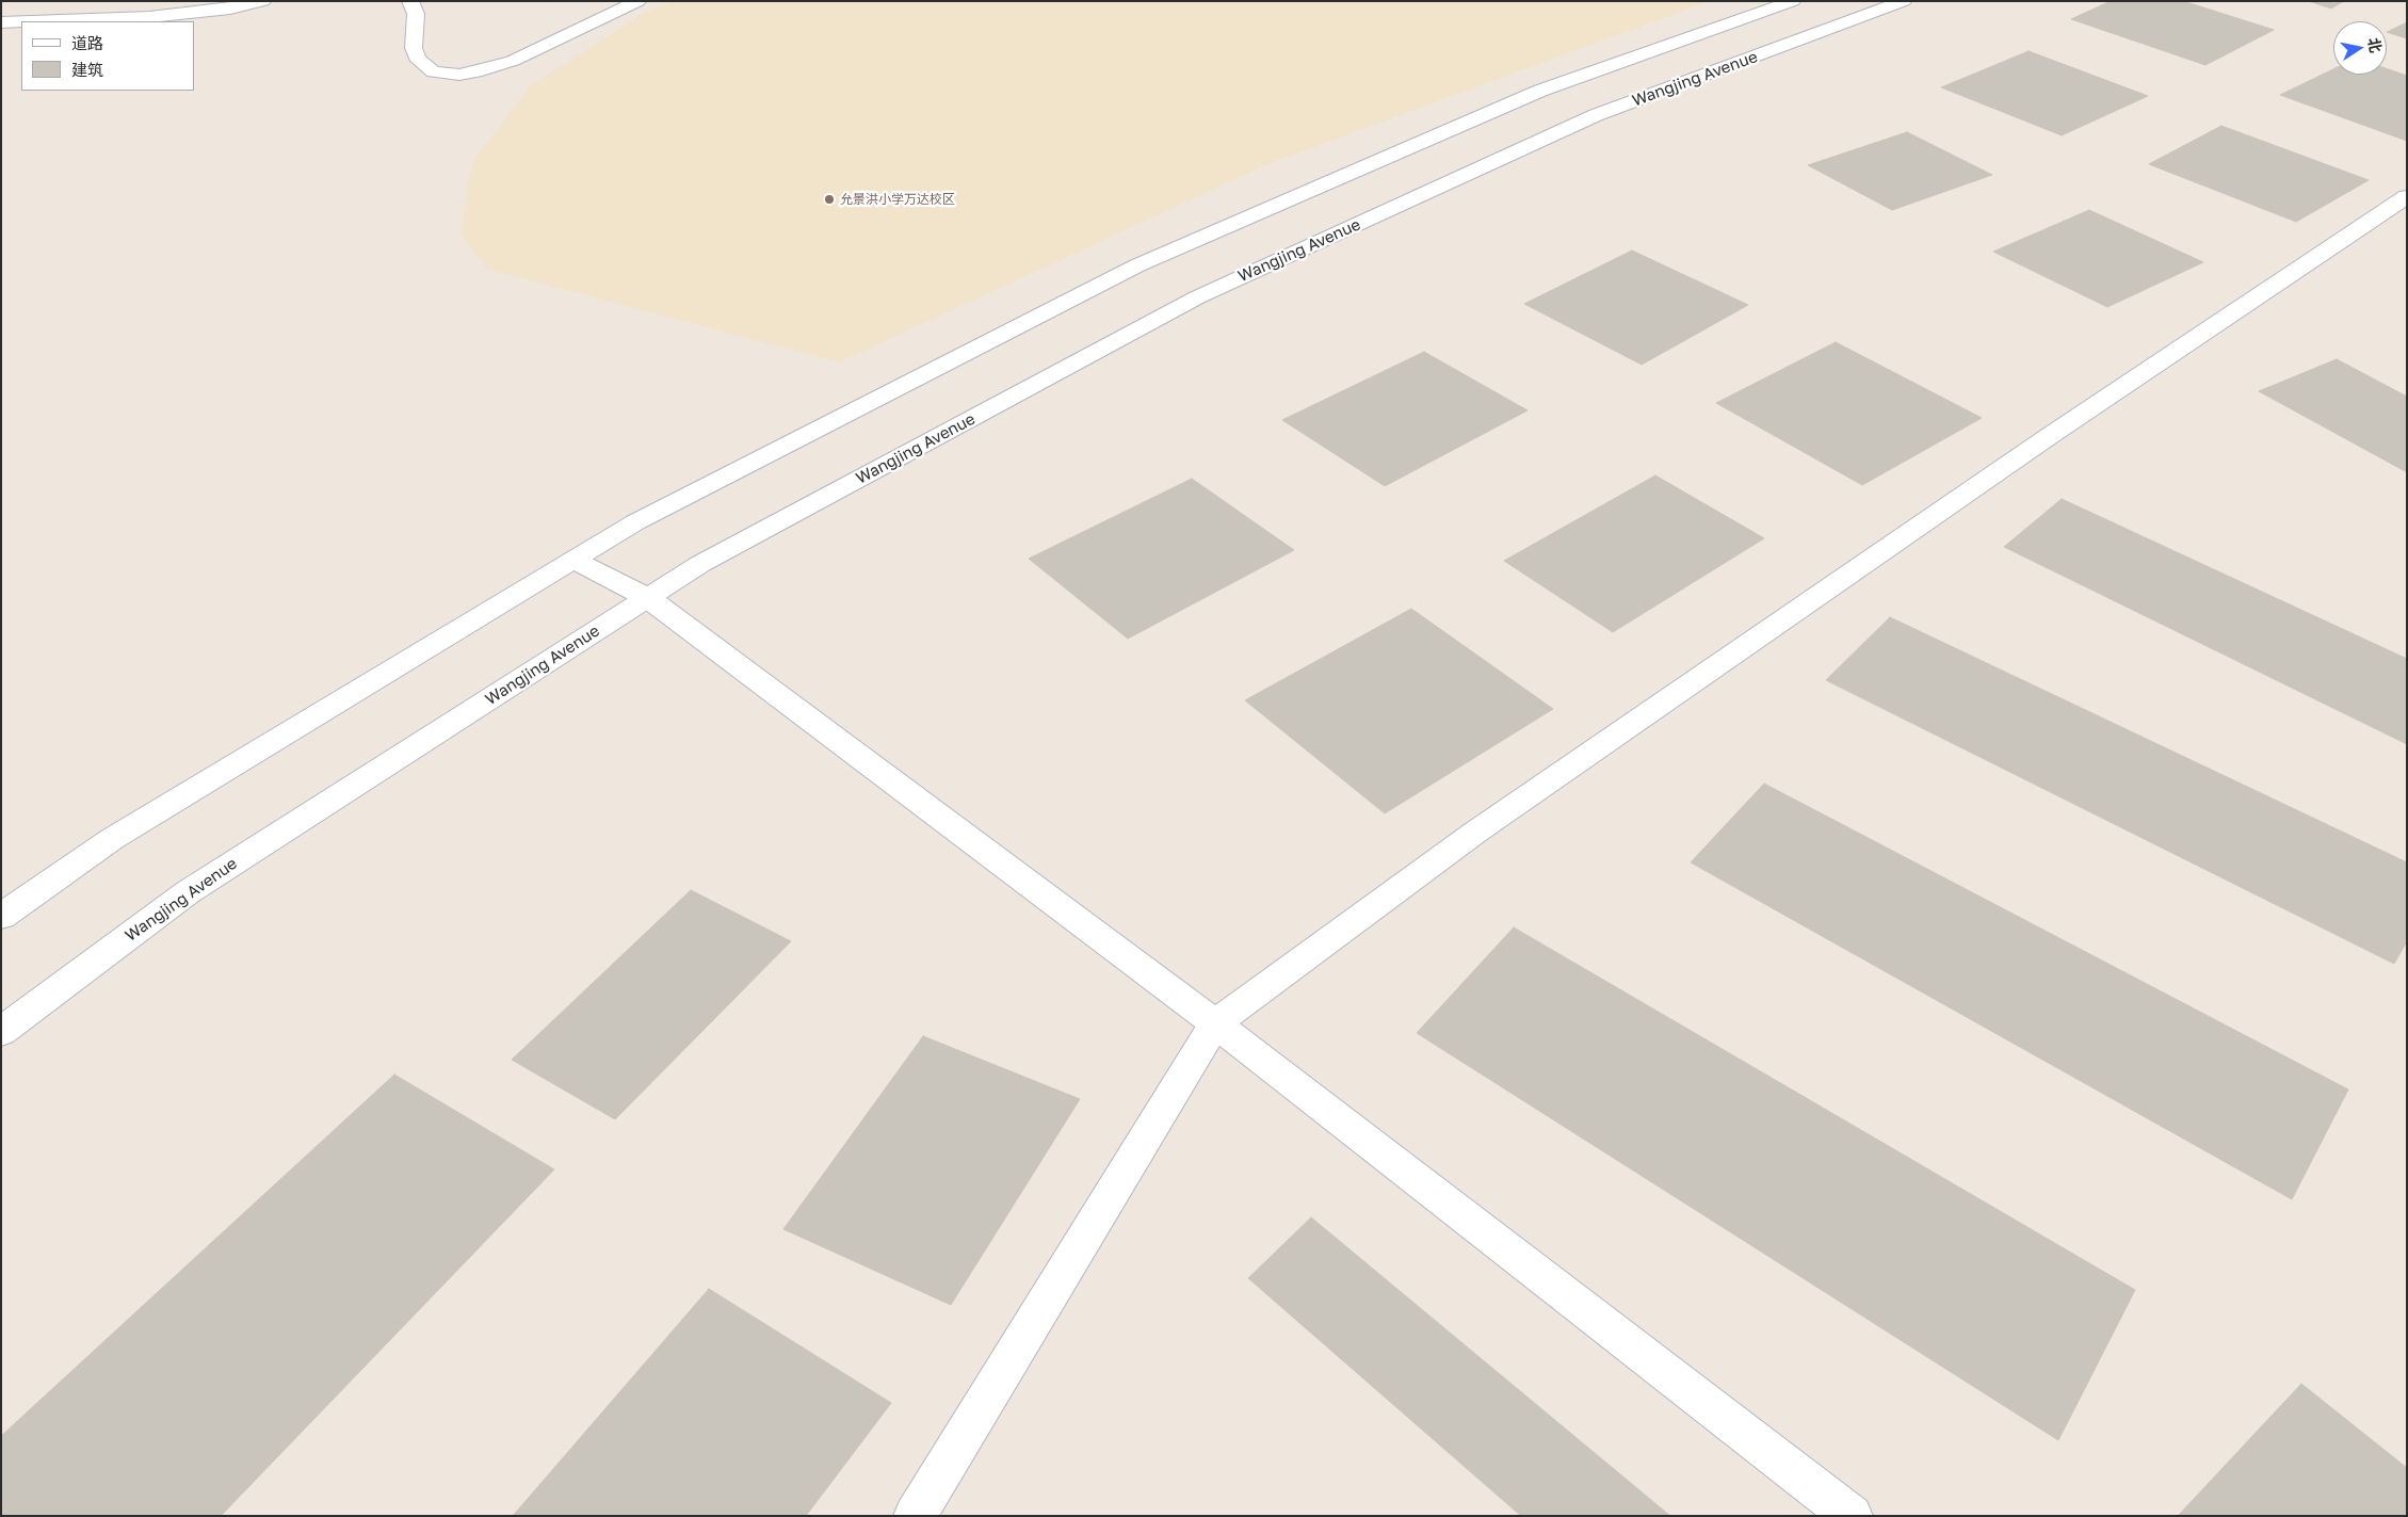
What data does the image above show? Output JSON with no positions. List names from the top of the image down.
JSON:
{
  "streets": {
    "main road": ["Wangjing Avenue"]
  },
  "places": ["允景洪小学万达校区"],
  "legend": ["道路", "建筑"],
  "north": "right"
}
